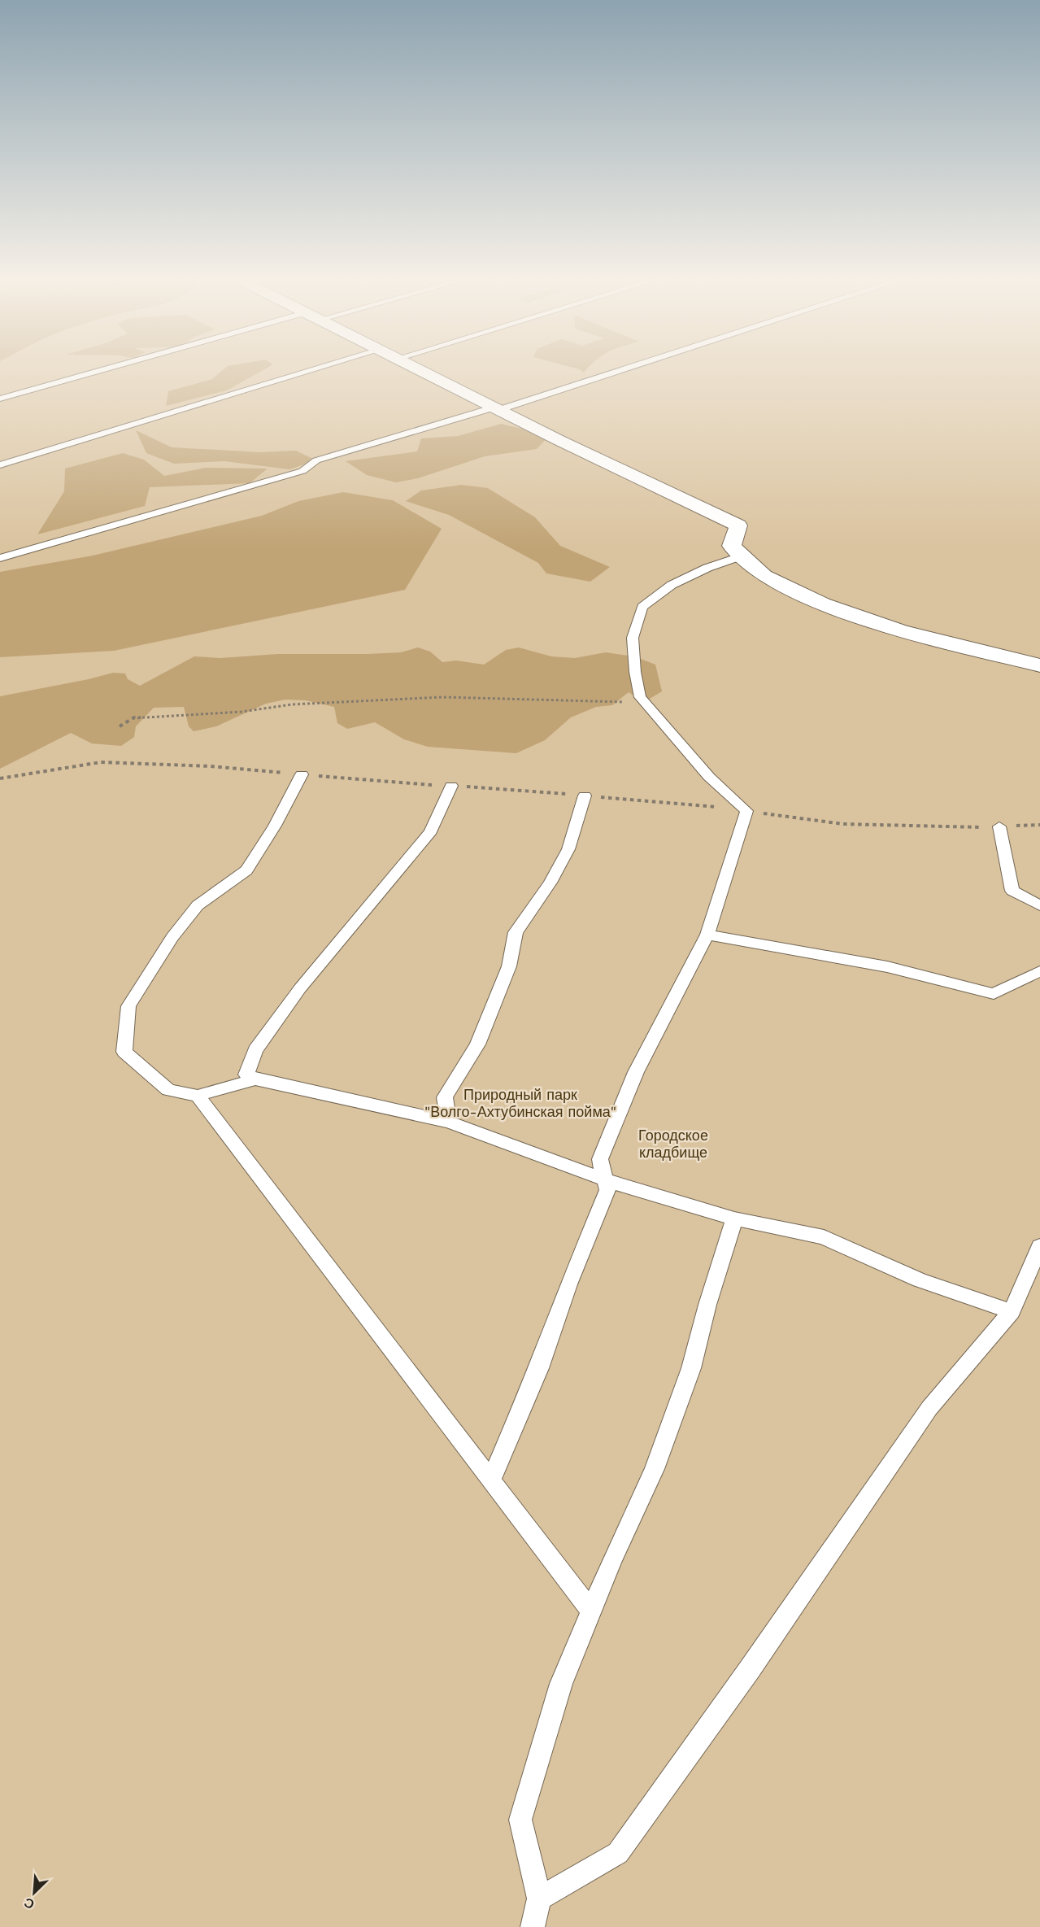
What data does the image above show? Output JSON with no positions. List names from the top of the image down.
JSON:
{
  "parks": ["Природный парк \"Волго-Ахтубинская пойма\"", "Городское кладбище"],
  "north": "bottom left"
}
